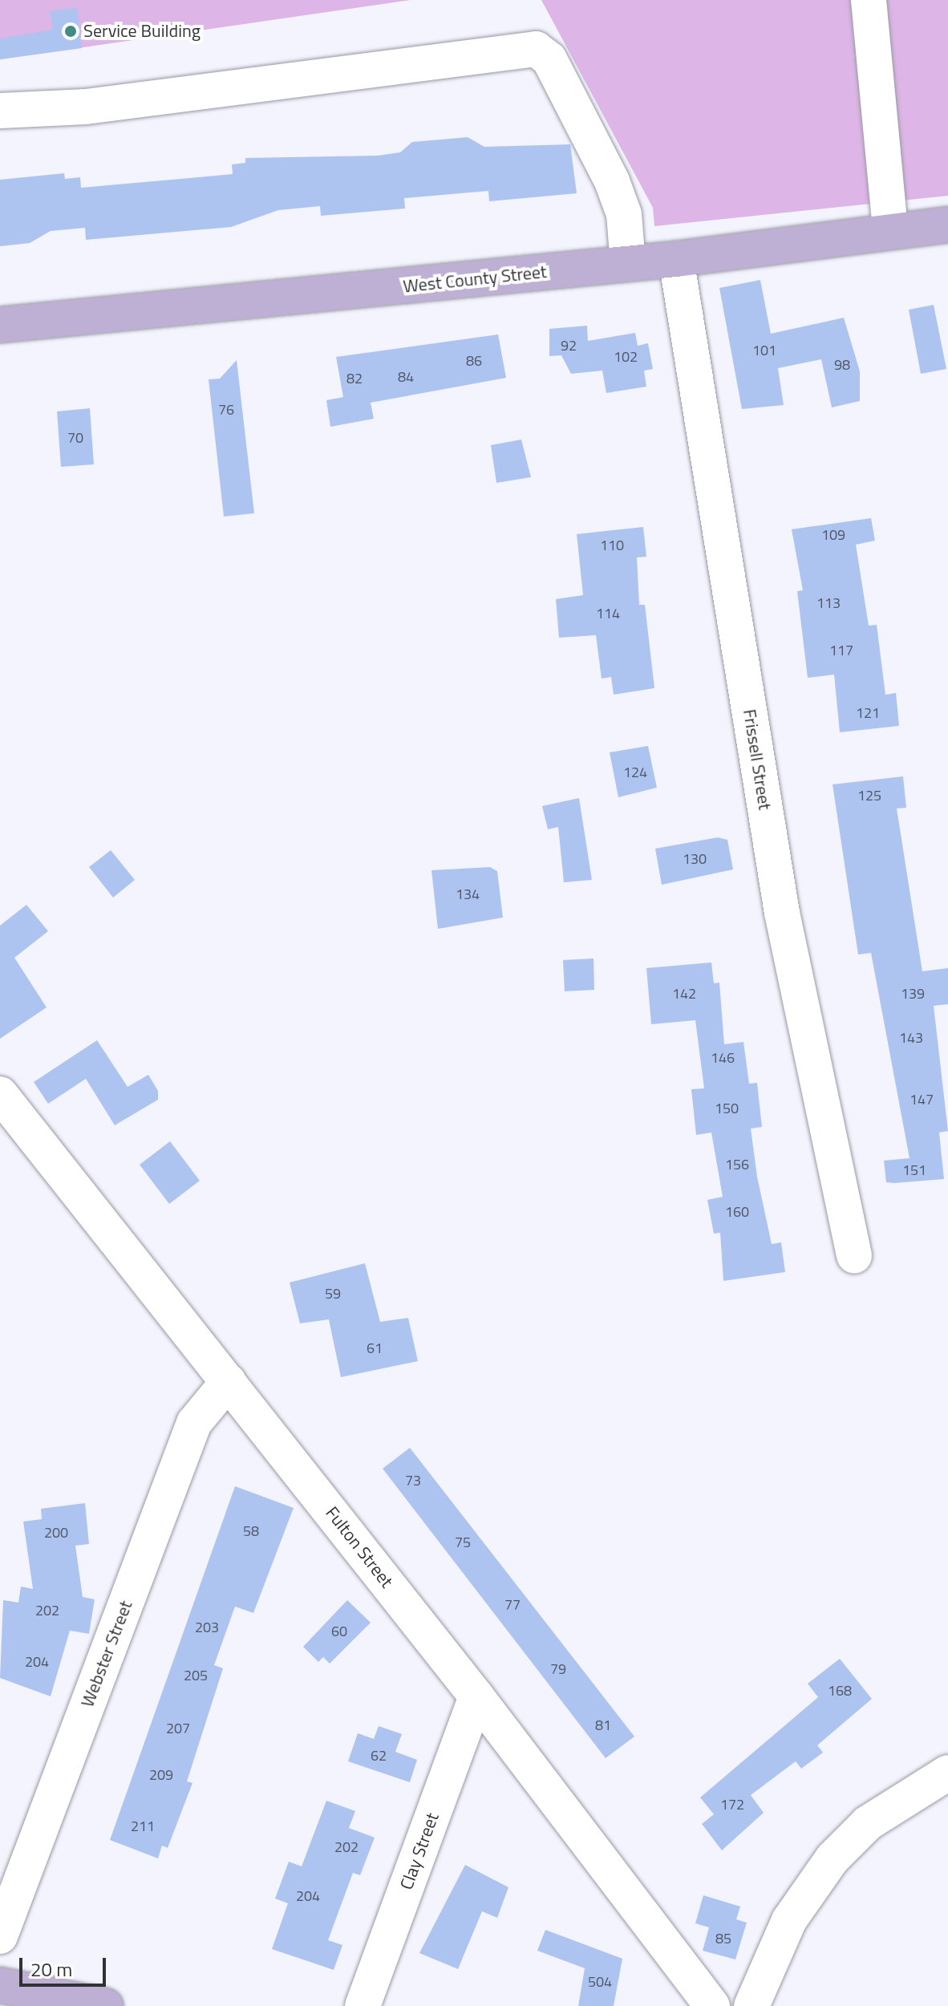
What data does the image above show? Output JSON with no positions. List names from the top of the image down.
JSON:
{
  "streets": {
    "main road": ["West County Street"],
    "street": [
      "Frissell Street",
      "Fulton Street",
      "Webster Street",
      "Clay Street"
    ]
  },
  "crossings": [
    ["West County Street", "Frissell Street"],
    ["Fulton Street", "Webster Street"],
    ["Fulton Street", "Clay Street"]
  ],
  "places": ["Service Building"],
  "house_numbers": [
    "92",
    "101",
    "102",
    "86",
    "98",
    "84",
    "82",
    "76",
    "70",
    "109",
    "110",
    "113",
    "114",
    "117",
    "121",
    "124",
    "125",
    "130",
    "134",
    "142",
    "139",
    "143",
    "146",
    "147",
    "150",
    "156",
    "151",
    "160",
    "59",
    "61",
    "73",
    "58",
    "200",
    "75",
    "77",
    "202",
    "203",
    "60",
    "204",
    "79",
    "205",
    "168",
    "81",
    "207",
    "62",
    "209",
    "172",
    "211",
    "202",
    "204",
    "85",
    "504"
  ],
  "scale_bar": "20 m"
}
